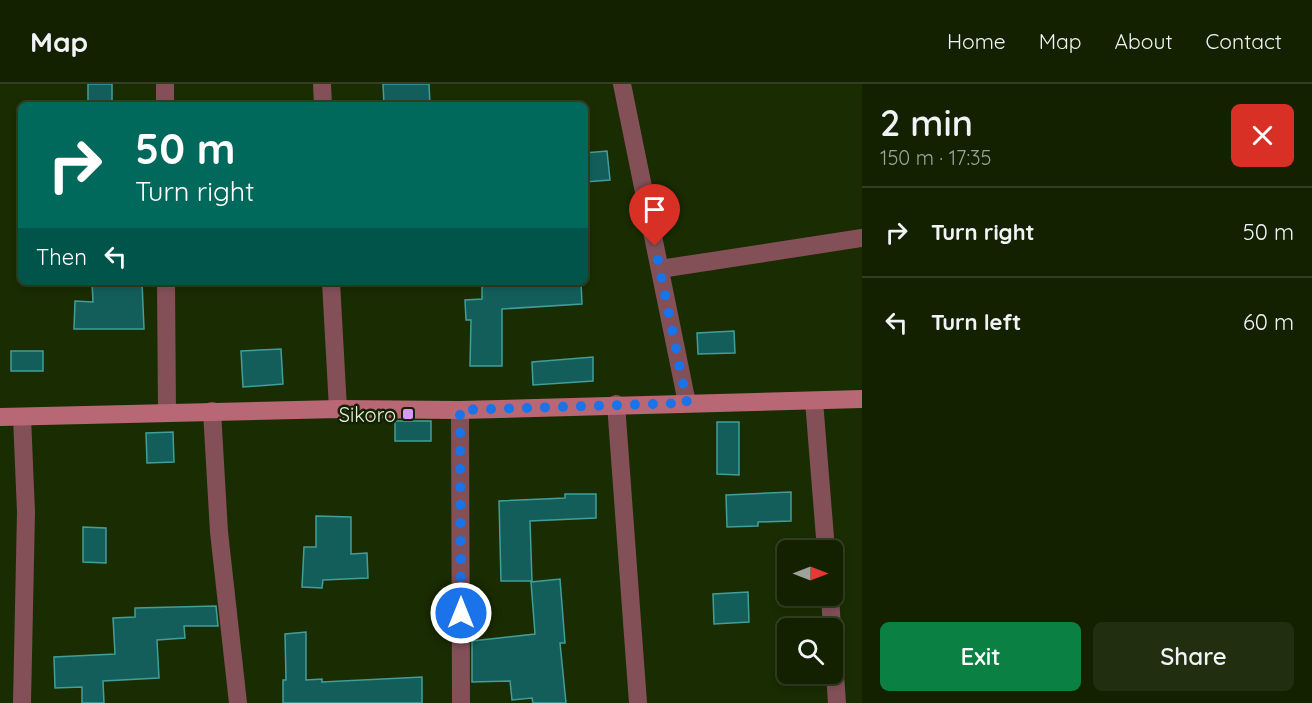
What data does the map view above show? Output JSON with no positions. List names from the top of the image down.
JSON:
{
  "places": {
    "transit": ["Sikoro"]
  },
  "north": "right",
  "page": {
    "header": "Map",
    "nav": [
      "Home",
      "Map",
      "About",
      "Contact"
    ],
    "heading": ["2 min", "150 m · 17:35"],
    "turn": ["50 m", "Turn right"],
    "list": [
      {
        "name": "Turn right",
        "value": "50 m"
      },
      {
        "name": "Turn left",
        "value": "60 m"
      }
    ],
    "then": "Then",
    "buttons": ["Exit", "Share"]
  }
}
